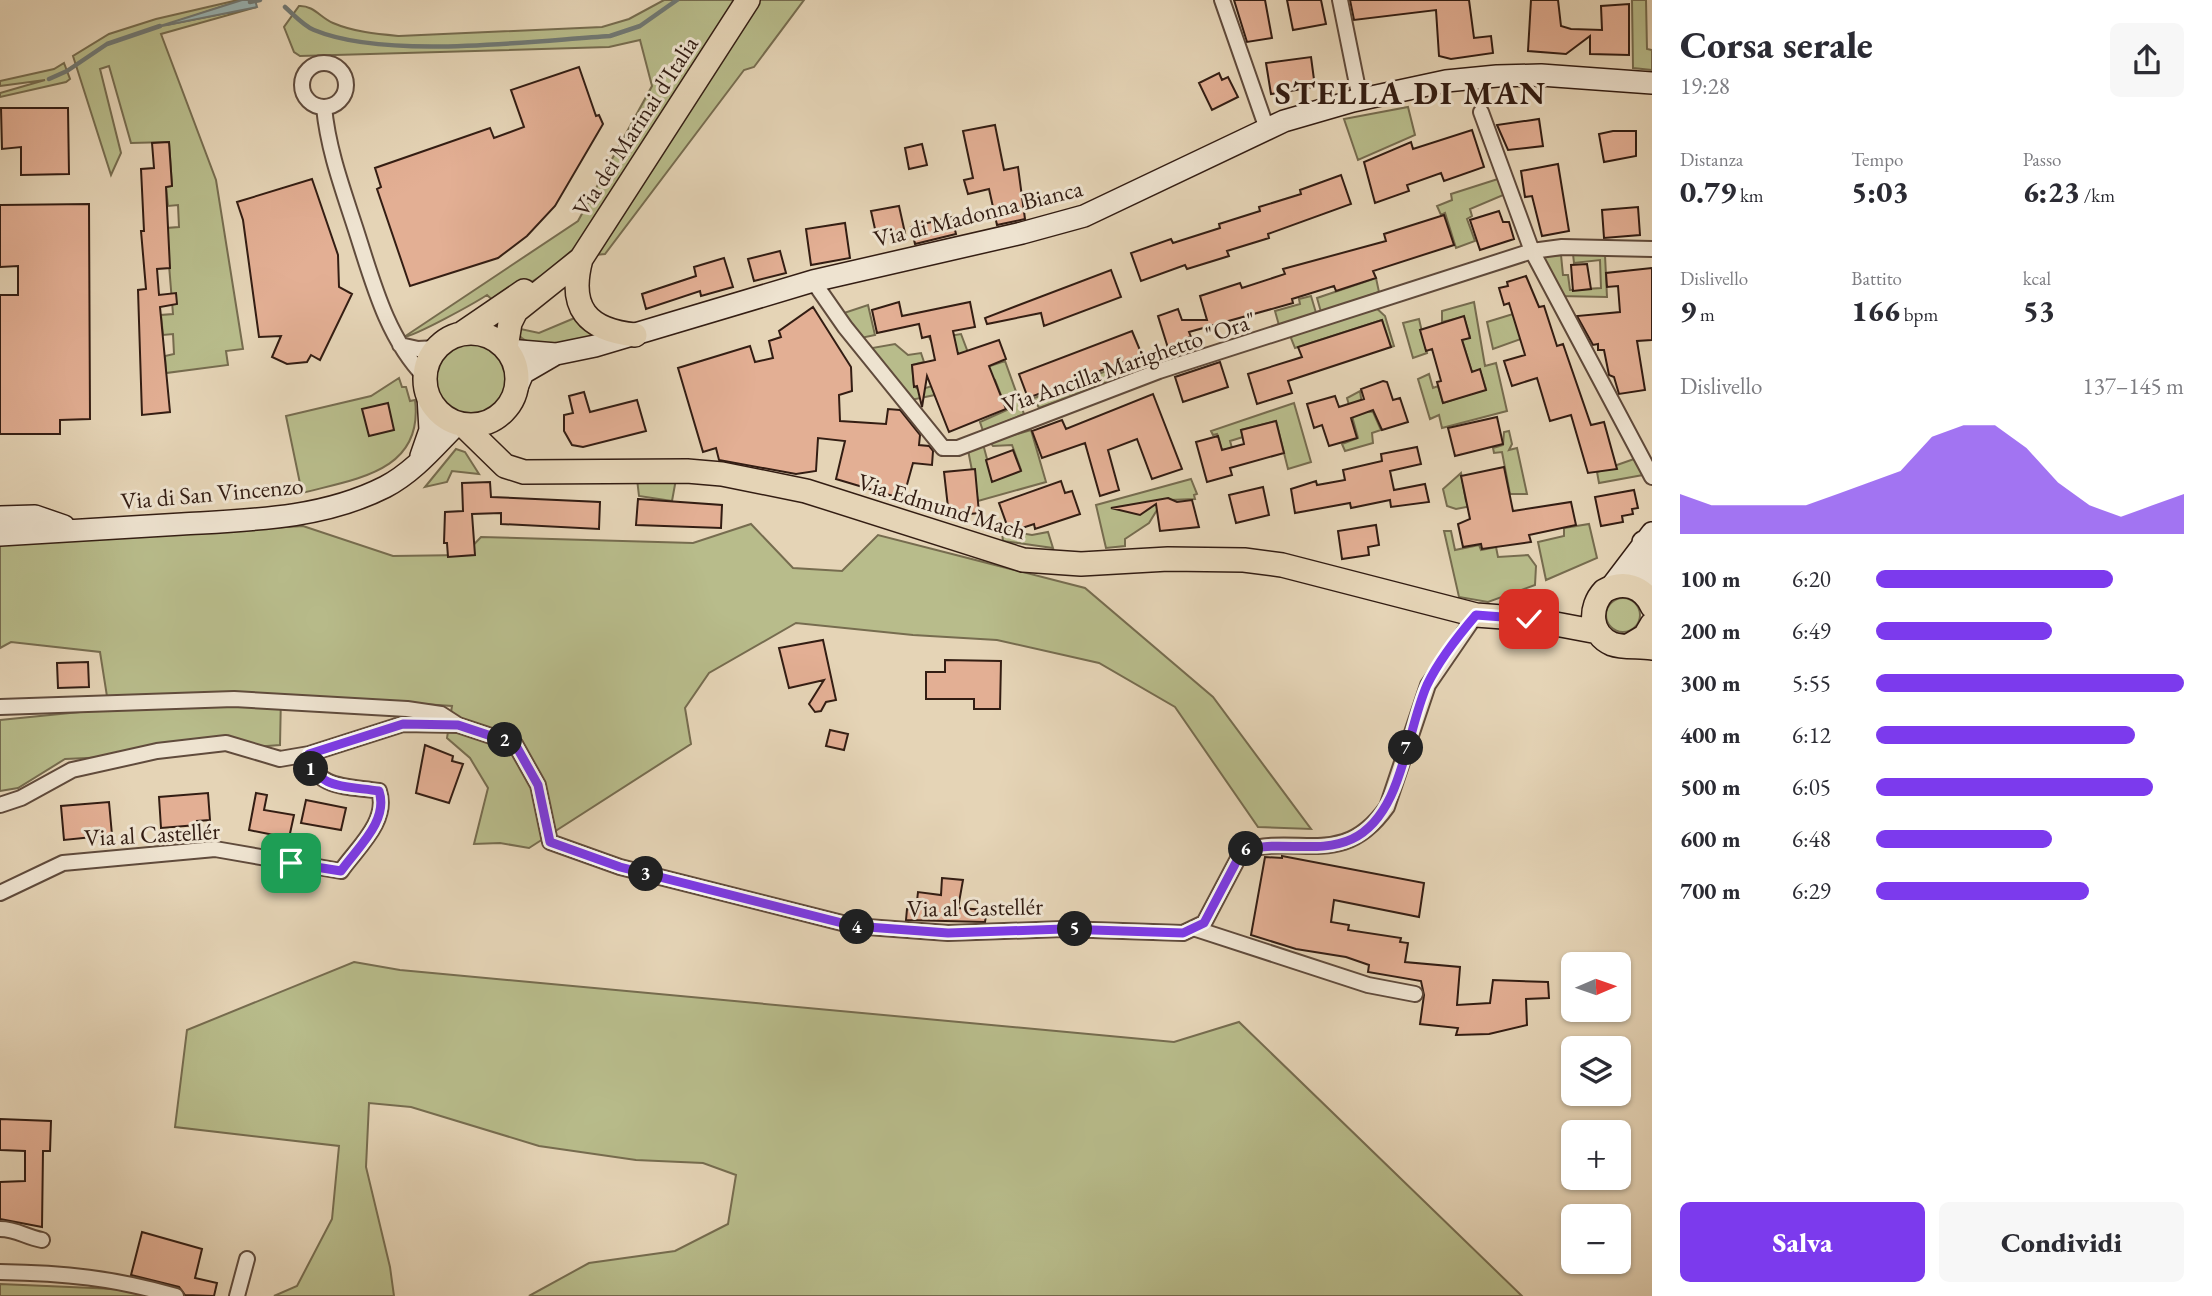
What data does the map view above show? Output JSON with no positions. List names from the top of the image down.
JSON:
{
  "streets": {
    "main road": [
      "Via dei Marinai d'Italia",
      "Via di Madonna Bianca",
      "Via di San Vincenzo",
      "Via Edmund Mach"
    ],
    "street": ["Via Ancilla Marighetto \"Ora\"", "Via al Castellér"]
  },
  "crossings": [
    ["Via dei Marinai d'Italia", "Via di Madonna Bianca"],
    ["Via dei Marinai d'Italia", "Via di San Vincenzo"],
    ["Via di Madonna Bianca", "Via Ancilla Marighetto \"Ora\""],
    ["Via di Madonna Bianca", "Via di San Vincenzo"]
  ],
  "districts": ["STELLA DI MAN"],
  "north": "right",
  "page": {
    "heading": ["Corsa serale", "19:28"],
    "stats": [
      ["Distanza", "0.79 km"],
      ["Tempo", "5:03"],
      ["Passo", "6:23 /km"],
      ["Dislivello", "9 m"],
      ["Battito", "166 bpm"],
      ["kcal", "53"]
    ],
    "chart": ["Dislivello", "137–145 m"],
    "list": [
      {
        "name": "100 m",
        "note": "6:20"
      },
      {
        "name": "200 m",
        "note": "6:49"
      },
      {
        "name": "300 m",
        "note": "5:55"
      },
      {
        "name": "400 m",
        "note": "6:12"
      },
      {
        "name": "500 m",
        "note": "6:05"
      },
      {
        "name": "600 m",
        "note": "6:48"
      },
      {
        "name": "700 m",
        "note": "6:29"
      }
    ],
    "pins": [
      "2",
      "7",
      "1",
      "6",
      "3",
      "4",
      "5"
    ],
    "map_buttons": ["+", "−"],
    "buttons": ["Salva", "Condividi"]
  }
}
